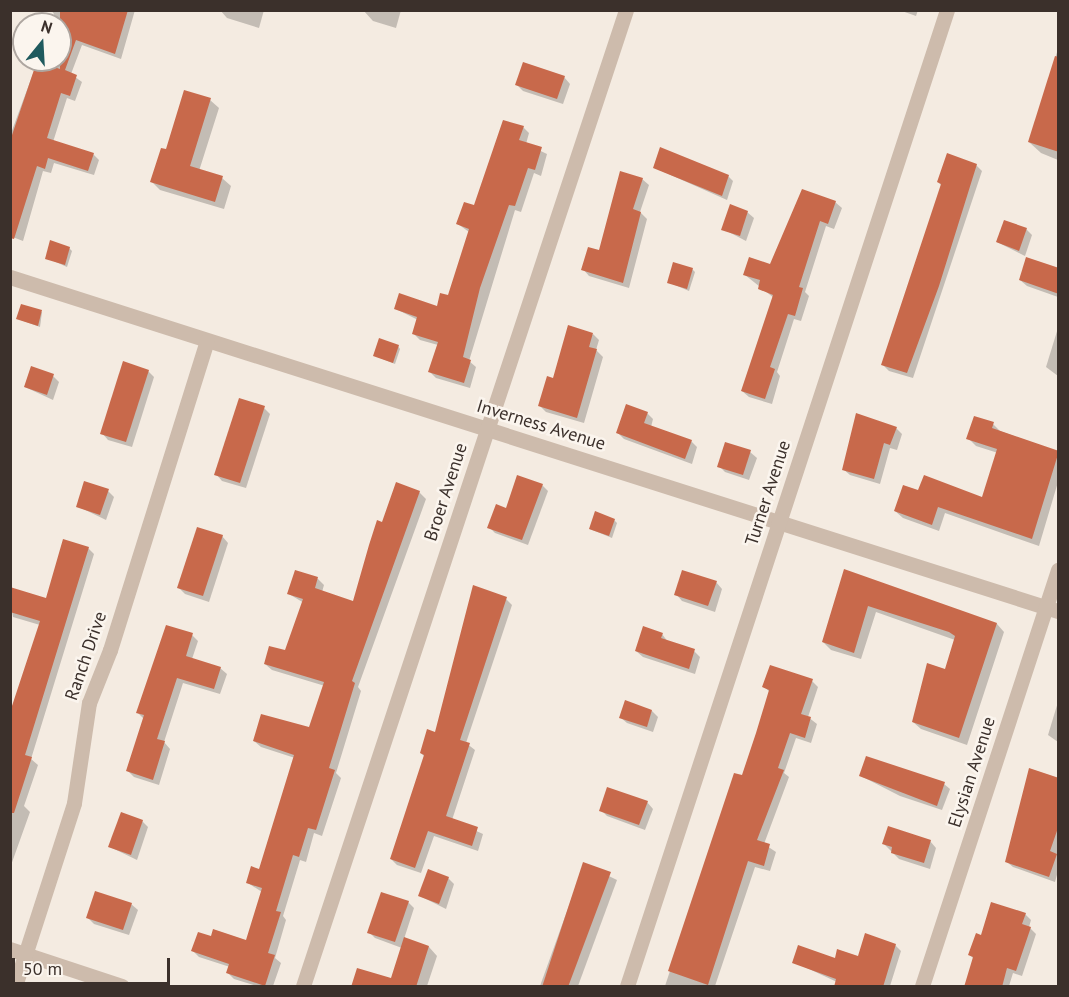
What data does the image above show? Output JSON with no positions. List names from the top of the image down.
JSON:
{
  "streets": {
    "street": [
      "Inverness Avenue",
      "Broer Avenue",
      "Turner Avenue",
      "Ranch Drive",
      "Elysian Avenue"
    ]
  },
  "crossings": [
    ["Inverness Avenue", "Broer Avenue"],
    ["Inverness Avenue", "Turner Avenue"],
    ["Inverness Avenue", "Ranch Drive"],
    ["Inverness Avenue", "Elysian Avenue"]
  ],
  "scale_bar": "50 m",
  "north": "top"
}
